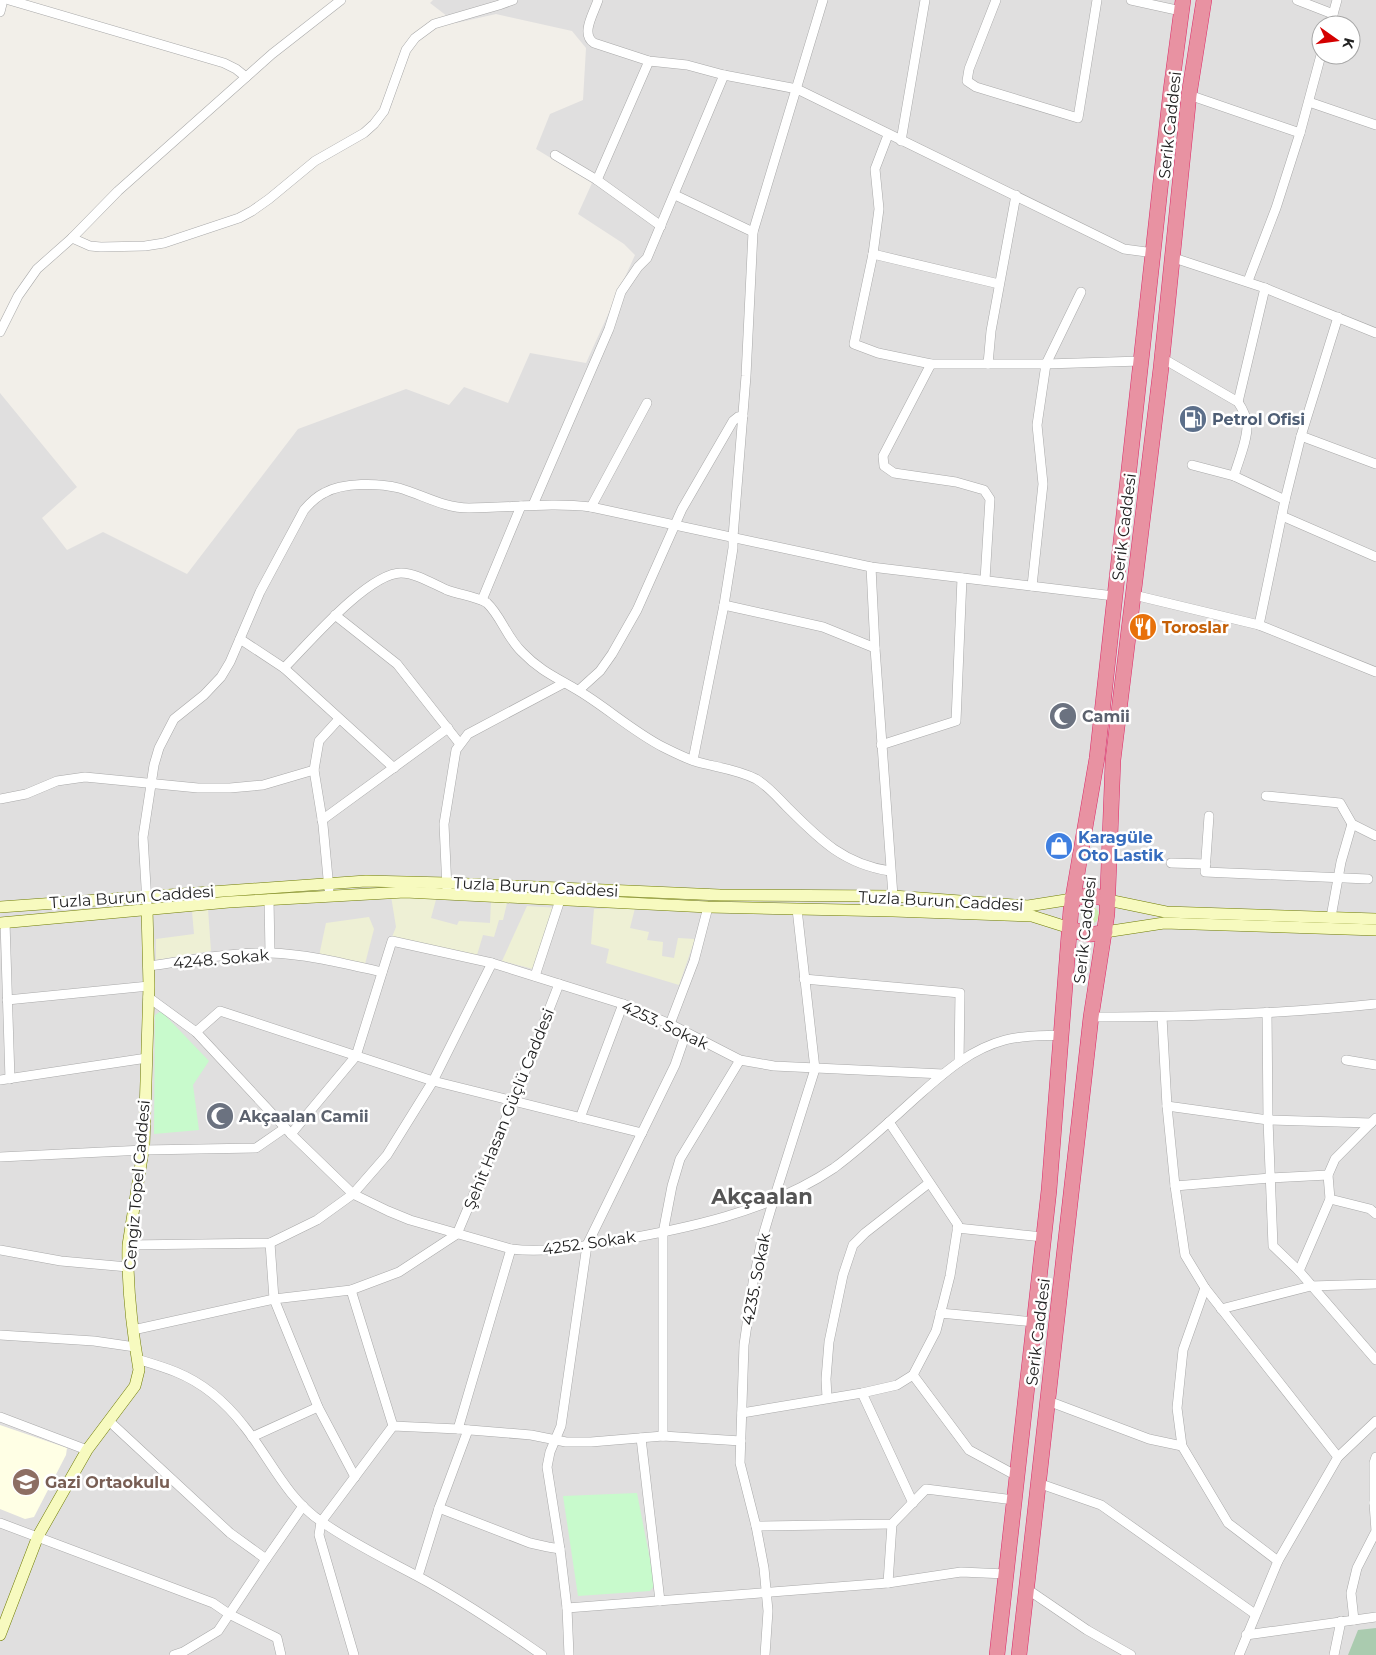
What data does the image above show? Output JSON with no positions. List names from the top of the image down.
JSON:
{
  "streets": {
    "highway": ["Serik Caddesi"],
    "main road": ["Tuzla Burun Caddesi", "Cengiz Topel Caddesi"],
    "street": [
      "4248. Sokak",
      "4253. Sokak",
      "Şehit Hasan Güçlü Caddesi",
      "4252. Sokak",
      "4235. Sokak"
    ]
  },
  "crossings": [
    ["Serik Caddesi", "Tuzla Burun Caddesi"],
    ["Serik Caddesi", "4252. Sokak"],
    ["Tuzla Burun Caddesi", "Cengiz Topel Caddesi"],
    ["Tuzla Burun Caddesi", "4235. Sokak"],
    ["4248. Sokak", "4253. Sokak"],
    ["4248. Sokak", "Cengiz Topel Caddesi"],
    ["4253. Sokak", "Şehit Hasan Güçlü Caddesi"],
    ["4253. Sokak", "4252. Sokak"],
    ["4253. Sokak", "4235. Sokak"],
    ["Şehit Hasan Güçlü Caddesi", "4252. Sokak"],
    ["Cengiz Topel Caddesi", "4252. Sokak"],
    ["4252. Sokak", "4235. Sokak"]
  ],
  "districts": ["Akçaalan"],
  "places": {
    "fuel station": ["Petrol Ofisi"],
    "restaurant": ["Toroslar"],
    "mosque": ["Camii", "Akçaalan Camii"],
    "shop": ["Karagüle Oto Lastik"],
    "school or university": ["Gazi Ortaokulu"]
  },
  "north": "right"
}
